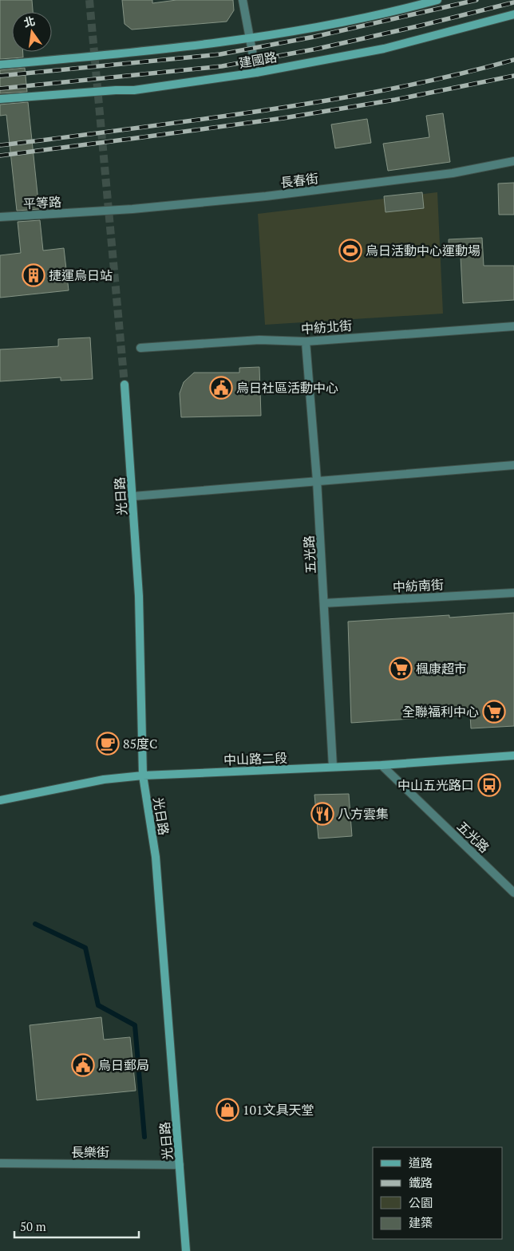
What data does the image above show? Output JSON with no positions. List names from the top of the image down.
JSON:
{
  "streets": {
    "main road": ["建國路", "光日路", "中山路二段"],
    "street": [
      "長春街",
      "平等路",
      "中紡北街",
      "五光路",
      "中紡南街",
      "長樂街"
    ]
  },
  "crossings": [
    ["長春街", "平等路"],
    ["中紡北街", "五光路"],
    ["光日路", "中山路二段"],
    ["光日路", "長樂街"],
    ["五光路", "中紡南街"],
    ["五光路", "中山路二段"]
  ],
  "places": {
    "sports": ["烏日活動中心運動場"],
    "building": ["捷運烏日站"],
    "public building": ["烏日社區活動中心", "烏日郵局"],
    "supermarket": ["楓康超市", "全聯福利中心"],
    "cafe": ["85度C"],
    "bus stop": ["中山五光路口"],
    "restaurant": ["八方雲集"],
    "shop": ["101文具天堂"]
  },
  "legend": [
    "道路",
    "鐵路",
    "公園",
    "建築"
  ],
  "scale_bar": "50 m",
  "north": "top"
}
